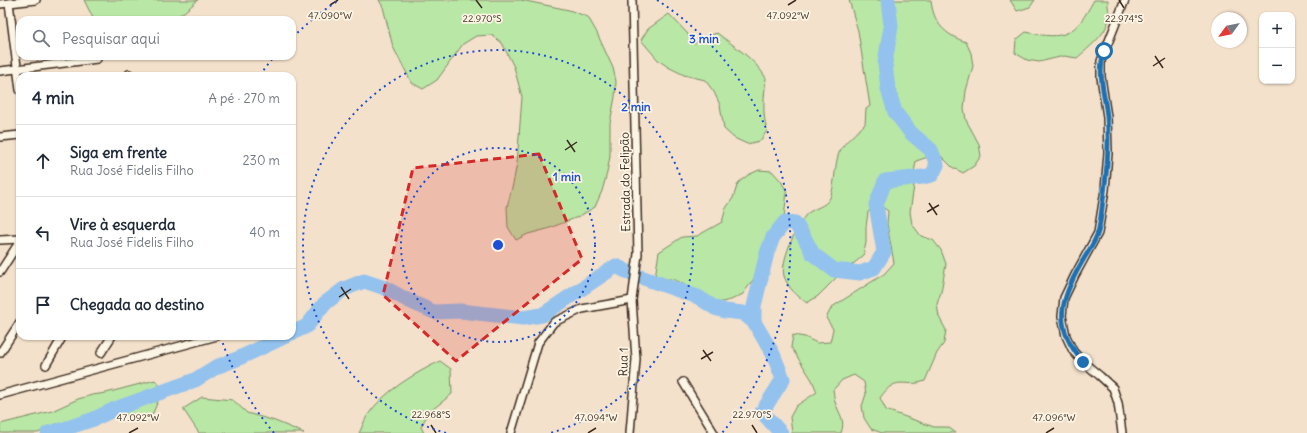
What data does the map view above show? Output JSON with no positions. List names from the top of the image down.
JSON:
{
  "streets": {
    "street": ["Estrada do Felipão", "Rua 1"]
  },
  "crossings": [
    ["Estrada do Felipão", "Rua 1"]
  ],
  "north": "bottom left",
  "page": {
    "map_buttons": ["+", "−"],
    "search": "Pesquisar aqui",
    "heading": ["4 min", "A pé · 270 m"],
    "list": [
      ["Siga em frente", "Rua José Fidelis Filho", "230 m"],
      ["Vire à esquerda", "Rua José Fidelis Filho", "40 m"],
      "Chegada ao destino"
    ]
  },
  "coordinates": [
    "47.090°W",
    "47.092°W",
    "22.974°S",
    "22.970°S",
    "22.968°S",
    "47.094°W",
    "47.096°W"
  ],
  "rings": ["3 min", "2 min", "1 min"]
}
